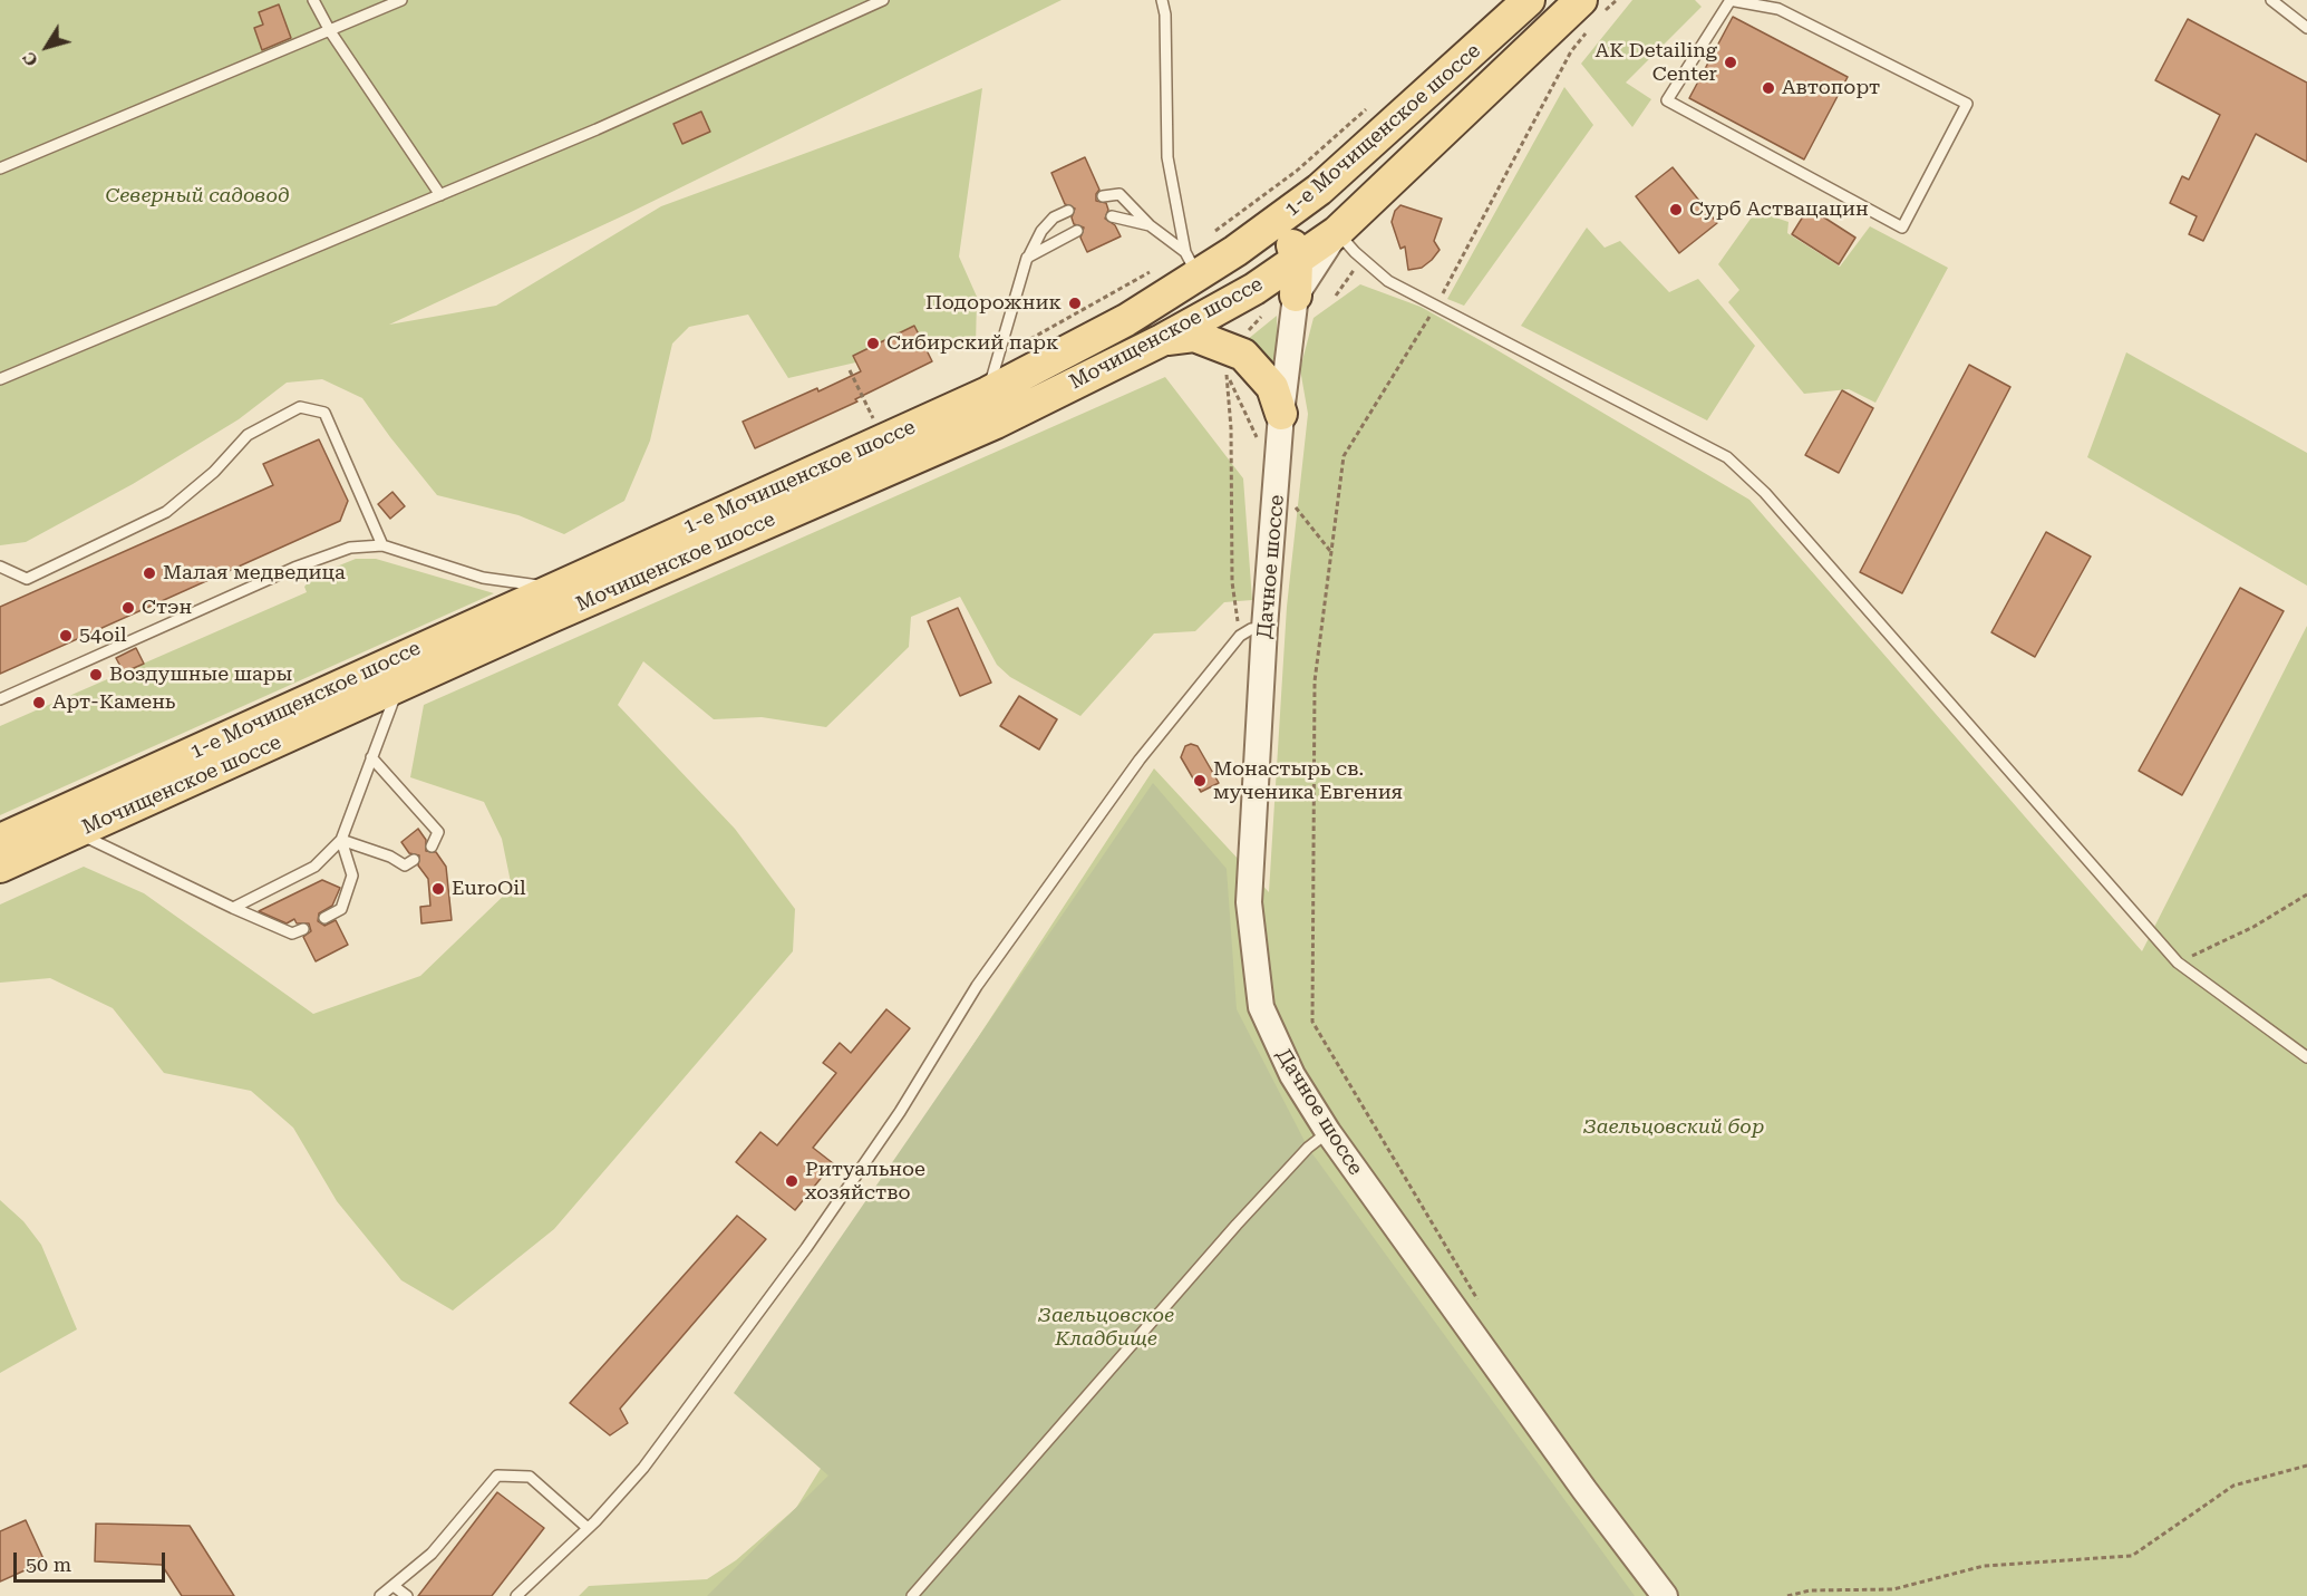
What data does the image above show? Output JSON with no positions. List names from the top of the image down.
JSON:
{
  "streets": {
    "main road": ["1-е Мочищенское шоссе", "Мочищенское шоссе"],
    "street": ["Дачное шоссе"]
  },
  "crossings": [
    ["1-е Мочищенское шоссе", "Мочищенское шоссе"]
  ],
  "parks": ["Северный садовод", "Заельцовский бор", "Заельцовское Кладбище"],
  "places": [
    "АК Detailing Center",
    "Автопорт",
    "Сурб Аствацацин",
    "Подорожник",
    "Сибирский парк",
    "Малая медведица",
    "Стэн",
    "54oil",
    "Воздушные шары",
    "Арт-Камень",
    "Монастырь св. мученика Евгения",
    "EuroOil",
    "Ритуальное хозяйство"
  ],
  "scale_bar": "50 m",
  "north": "bottom left"
}
